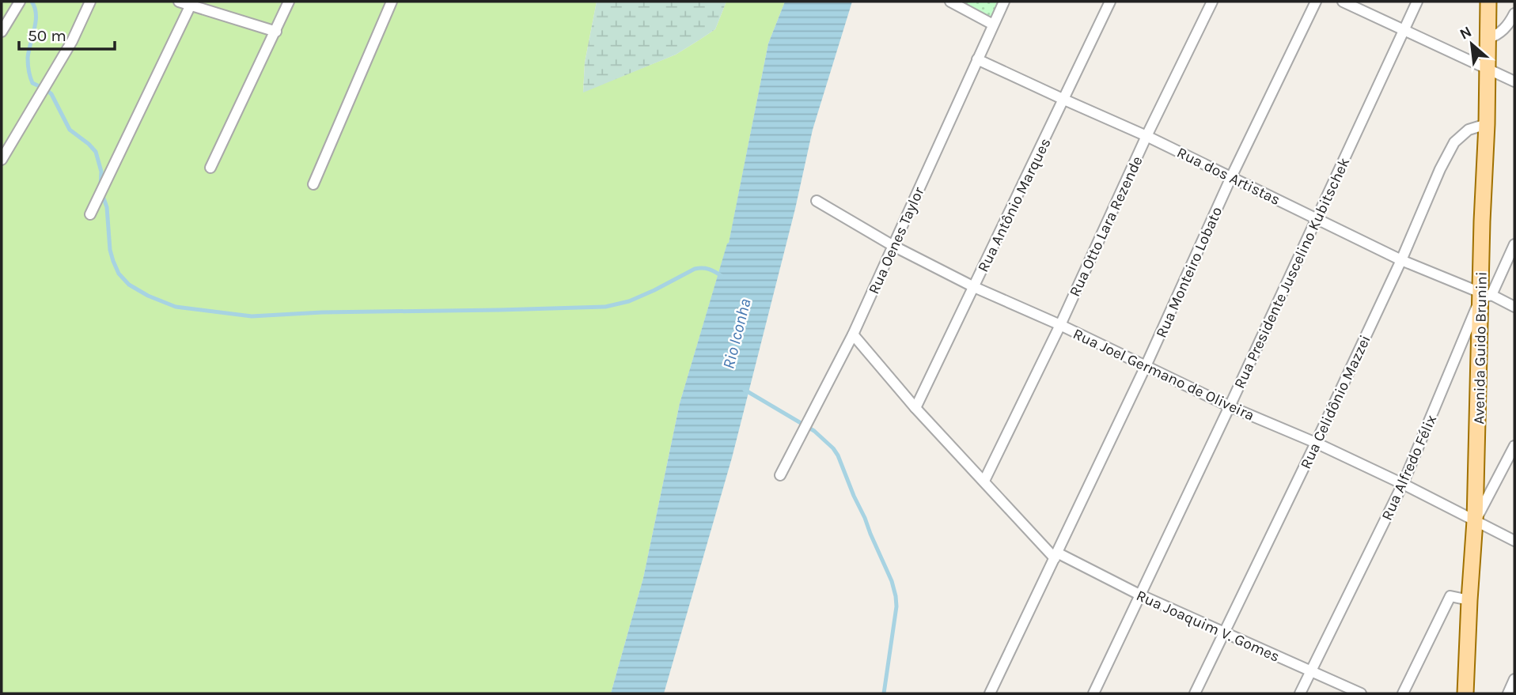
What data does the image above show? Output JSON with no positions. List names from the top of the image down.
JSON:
{
  "streets": {
    "main road": ["Avenida Guido Brunini"],
    "street": [
      "Rua dos Artistas",
      "Rua Antônio Marques",
      "Rua Otto Lara Rezende",
      "Rua Oenes Taylor",
      "Rua Monteiro Lobato",
      "Rua Presidente Juscelino Kubitschek",
      "Rua Joel Germano de Oliveira",
      "Rua Celidônio Mazzei",
      "Rua Alfredo Félix",
      "Rua Joaquim V. Gomes"
    ]
  },
  "crossings": [
    ["Rua dos Artistas", "Rua Antônio Marques"],
    ["Rua dos Artistas", "Rua Otto Lara Rezende"],
    ["Rua dos Artistas", "Rua Oenes Taylor"],
    ["Rua dos Artistas", "Rua Monteiro Lobato"],
    ["Rua dos Artistas", "Rua Presidente Juscelino Kubitschek"],
    ["Rua dos Artistas", "Avenida Guido Brunini"],
    ["Rua dos Artistas", "Rua Celidônio Mazzei"],
    ["Rua dos Artistas", "Rua Alfredo Félix"],
    ["Rua Antônio Marques", "Rua Joel Germano de Oliveira"],
    ["Rua Antônio Marques", "Rua Joaquim V. Gomes"],
    ["Rua Otto Lara Rezende", "Rua Joel Germano de Oliveira"],
    ["Rua Otto Lara Rezende", "Rua Joaquim V. Gomes"],
    ["Rua Oenes Taylor", "Rua Joel Germano de Oliveira"],
    ["Rua Oenes Taylor", "Rua Joaquim V. Gomes"],
    ["Rua Monteiro Lobato", "Rua Joel Germano de Oliveira"],
    ["Rua Monteiro Lobato", "Rua Joaquim V. Gomes"],
    ["Rua Presidente Juscelino Kubitschek", "Rua Joel Germano de Oliveira"],
    ["Rua Presidente Juscelino Kubitschek", "Rua Joaquim V. Gomes"],
    ["Avenida Guido Brunini", "Rua Joel Germano de Oliveira"],
    ["Avenida Guido Brunini", "Rua Celidônio Mazzei"],
    ["Avenida Guido Brunini", "Rua Alfredo Félix"],
    ["Rua Joel Germano de Oliveira", "Rua Celidônio Mazzei"],
    ["Rua Joel Germano de Oliveira", "Rua Alfredo Félix"],
    ["Rua Celidônio Mazzei", "Rua Joaquim V. Gomes"],
    ["Rua Alfredo Félix", "Rua Joaquim V. Gomes"]
  ],
  "water": ["Rio Iconha"],
  "scale_bar": "50 m",
  "north": "top left"
}
